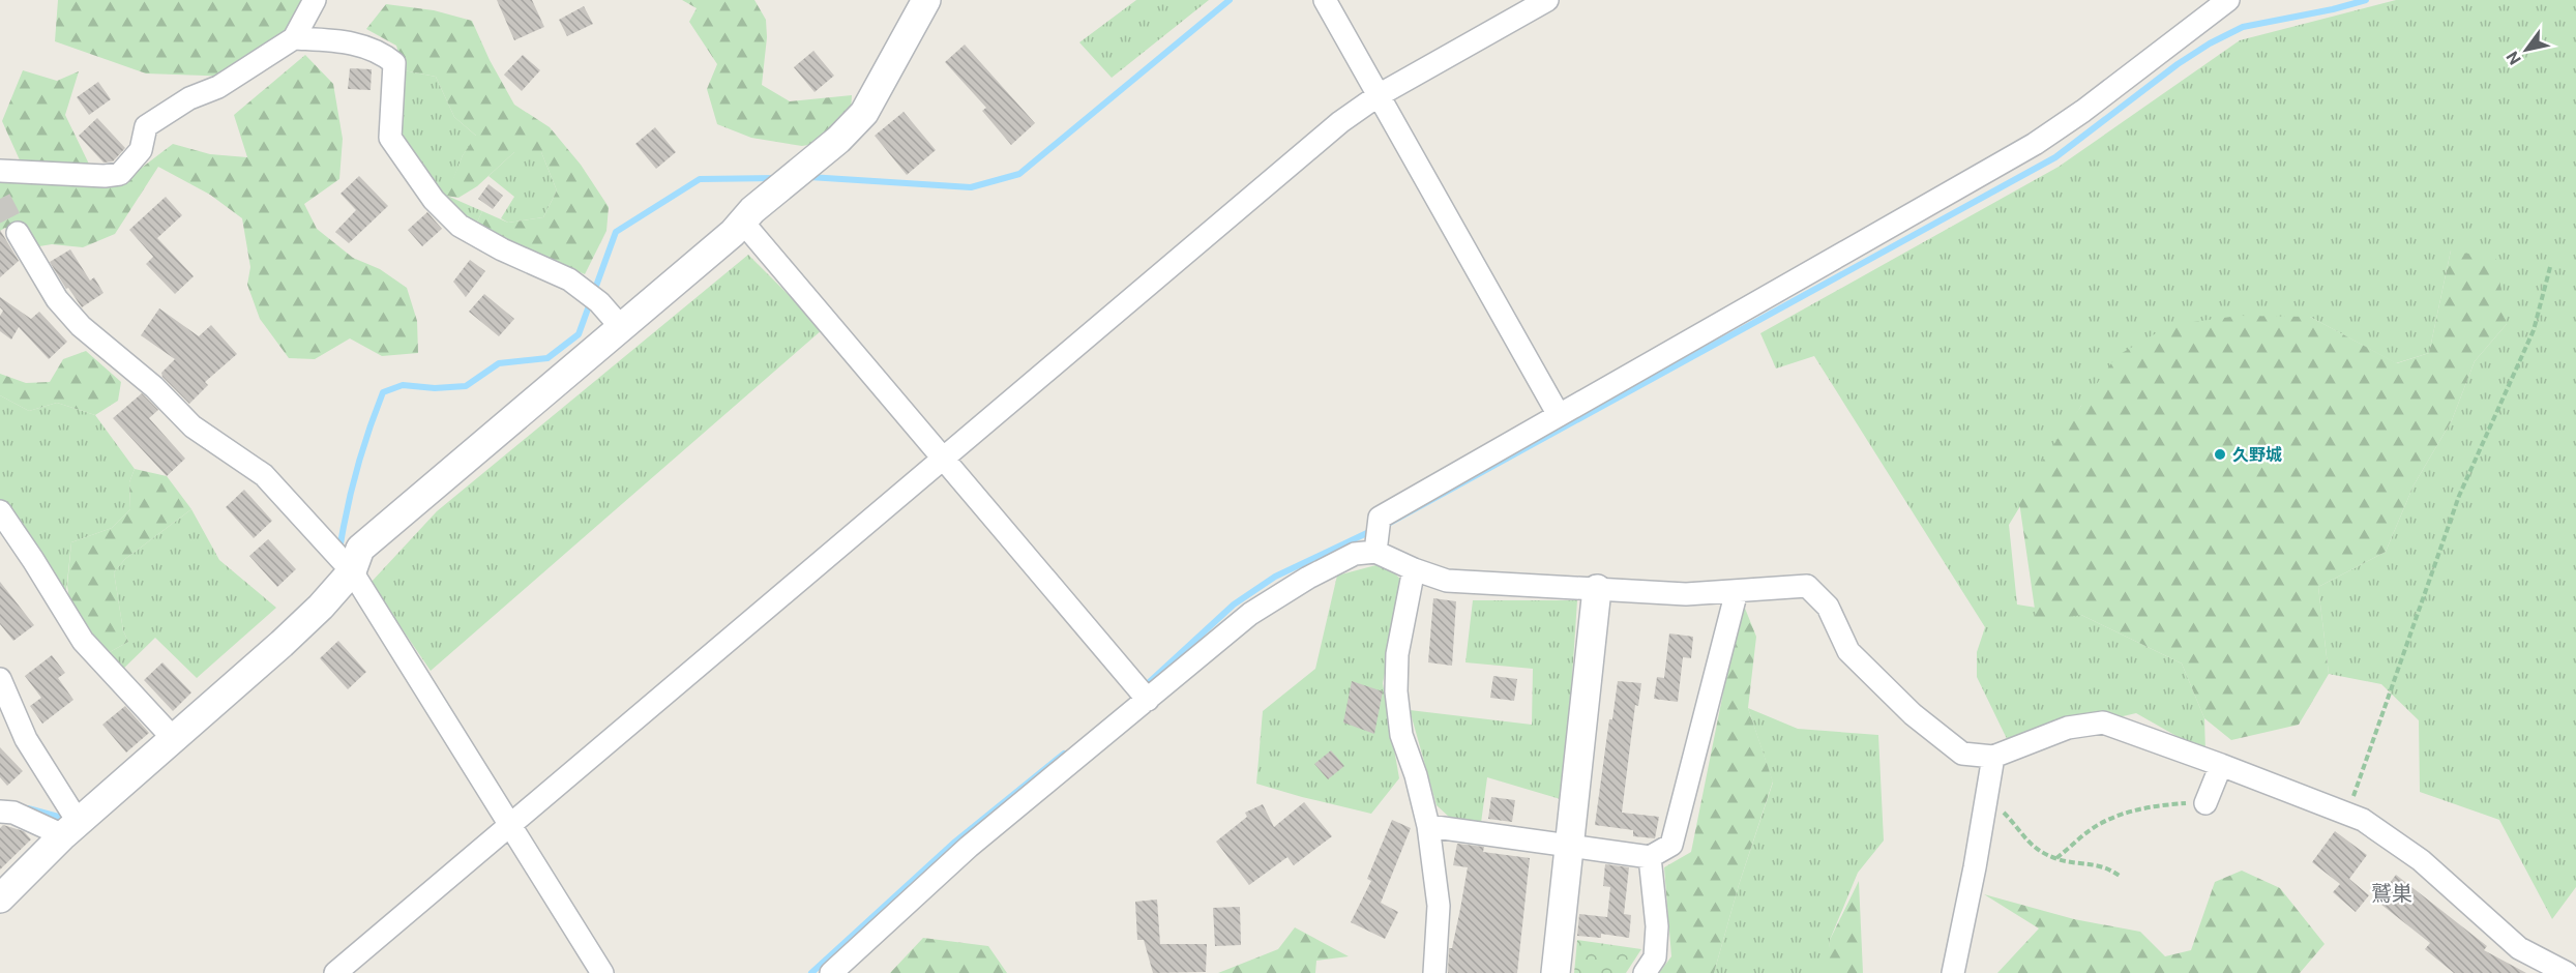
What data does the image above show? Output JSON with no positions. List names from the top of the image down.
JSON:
{
  "districts": ["鷲巣"],
  "places": ["久野城"],
  "north": "bottom left"
}
